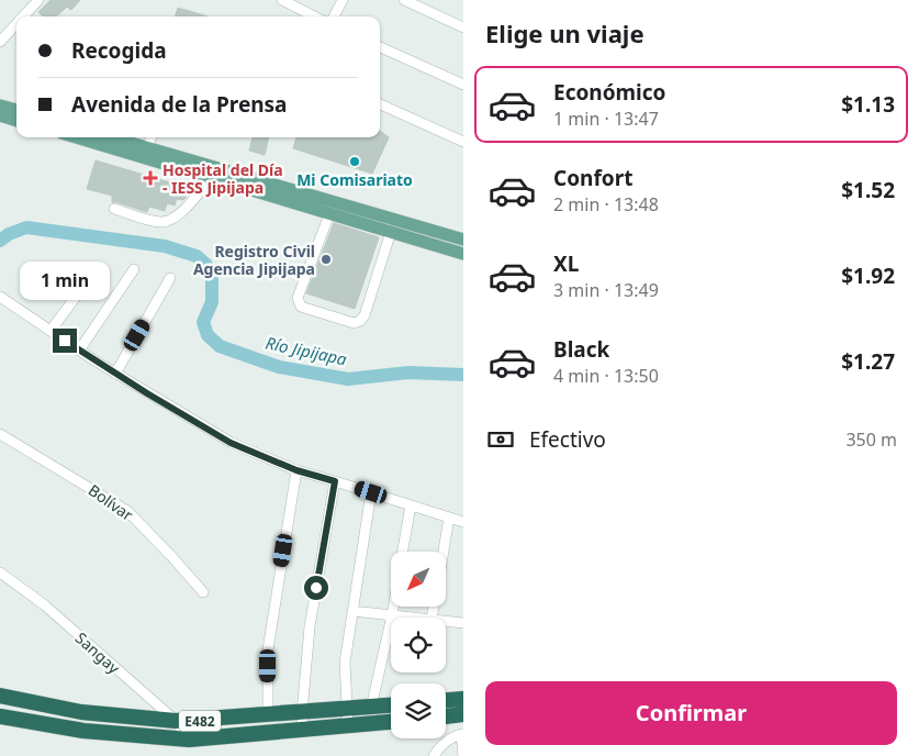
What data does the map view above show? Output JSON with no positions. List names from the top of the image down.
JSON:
{
  "streets": {
    "highway": ["E482"],
    "street": ["Bolívar", "Sangay"]
  },
  "crossings": [
    ["Sangay", "E482"]
  ],
  "water": ["Río Jipijapa"],
  "places": {
    "other": ["Mi Comisariato", "Registro Civil Agencia Jipijapa"],
    "health": ["Hospital del Día - IESS Jipijapa"]
  },
  "north": "bottom left",
  "page": {
    "heading": "Elige un viaje",
    "banner": ["Recogida", "Avenida de la Prensa"],
    "list": [
      {
        "name": "Económico",
        "note": "1 min · 13:47",
        "value": "$1.13"
      },
      {
        "name": "Confort",
        "note": "2 min · 13:48",
        "value": "$1.52"
      },
      {
        "name": "XL",
        "note": "3 min · 13:49",
        "value": "$1.92"
      },
      {
        "name": "Black",
        "note": "4 min · 13:50",
        "value": "$1.27"
      }
    ],
    "bubble": "1 min",
    "pay": ["Efectivo", "350 m"],
    "buttons": "Confirmar"
  }
}
